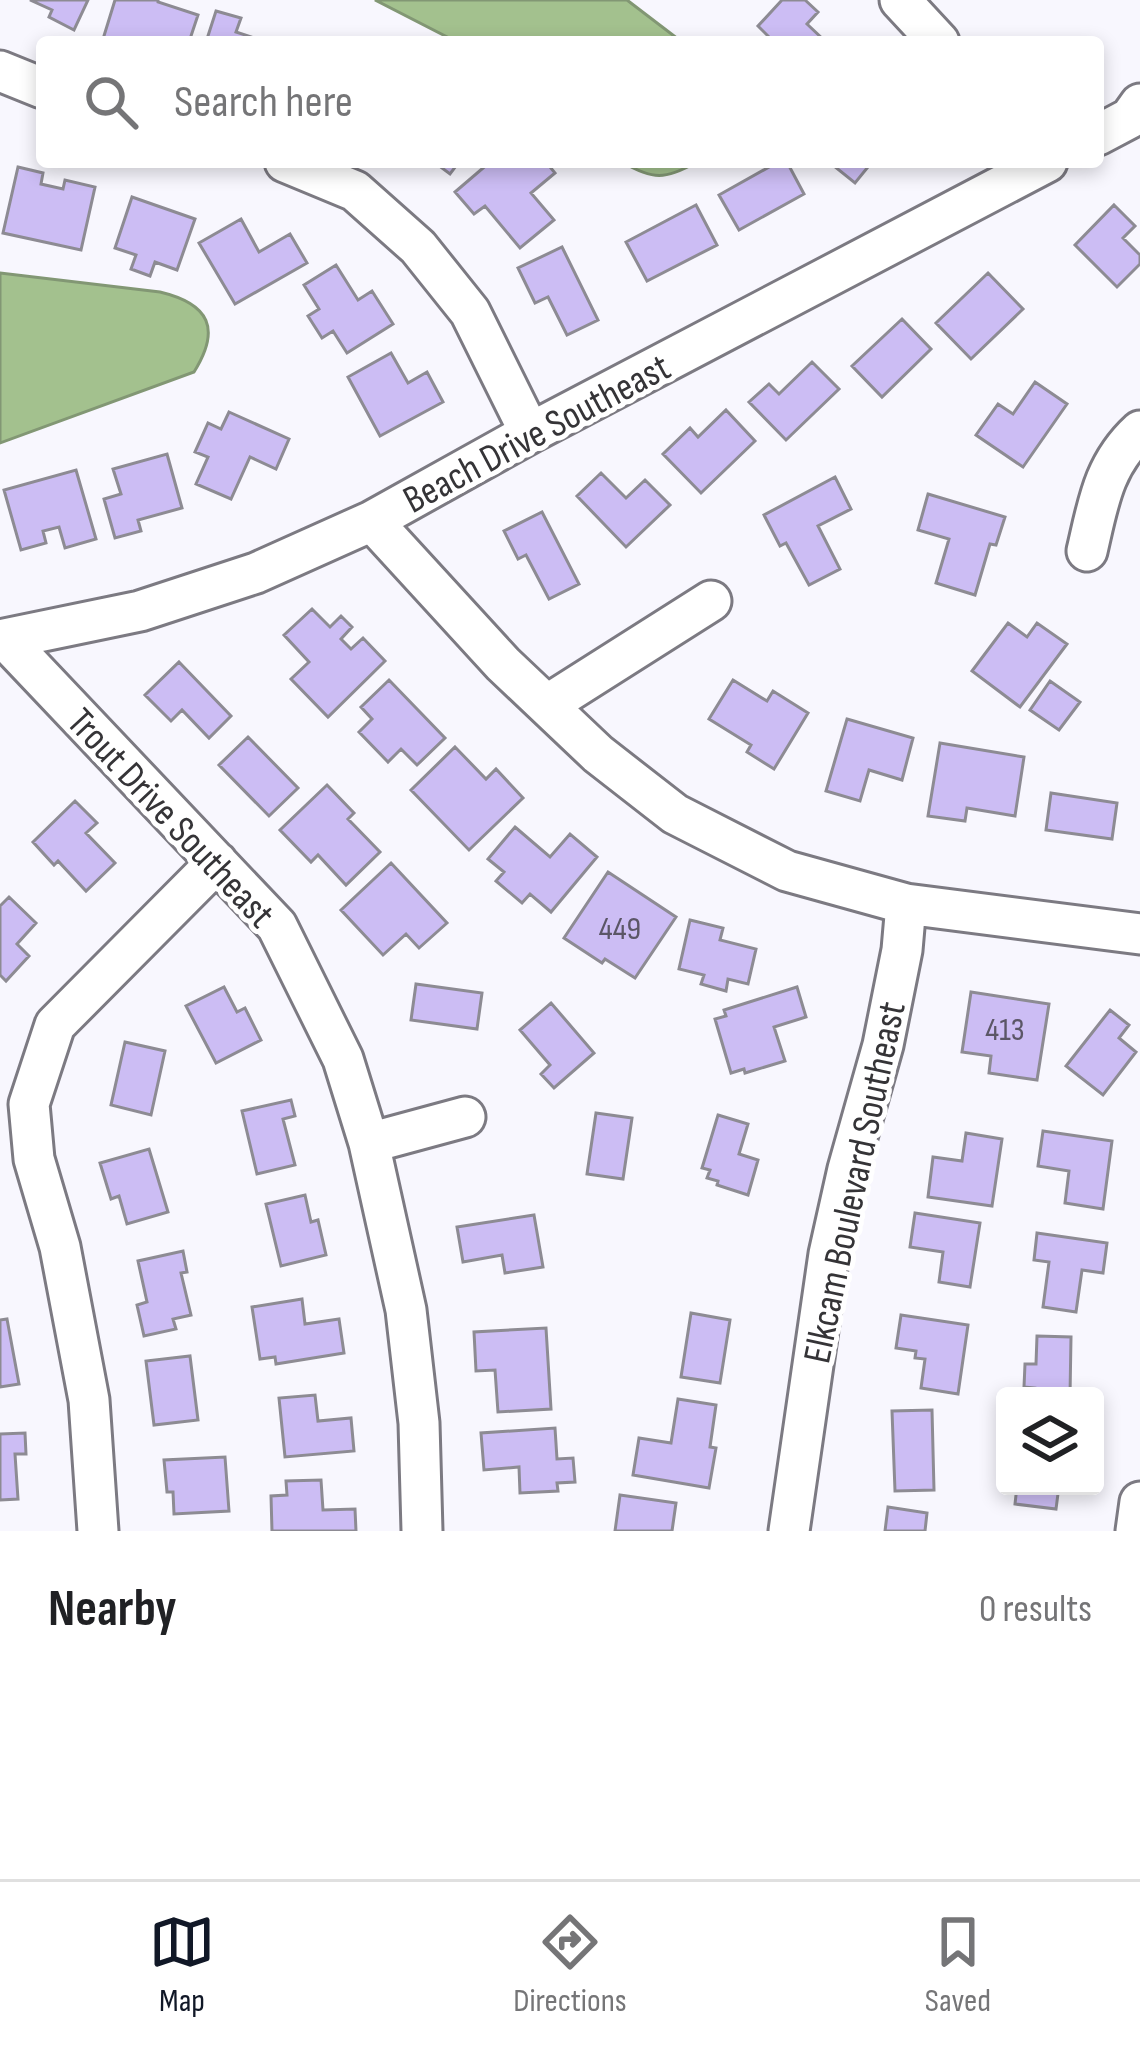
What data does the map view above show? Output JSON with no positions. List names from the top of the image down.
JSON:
{
  "streets": {
    "street": ["Beach Drive Southeast", "Trout Drive Southeast", "Elkcam Boulevard Southeast"]
  },
  "crossings": [
    ["Beach Drive Southeast", "Trout Drive Southeast"]
  ],
  "house_numbers": ["449", "413"],
  "page": {
    "search": "Search here",
    "heading": ["Nearby", "0 results"],
    "nav": ["Map", "Directions", "Saved"]
  }
}
